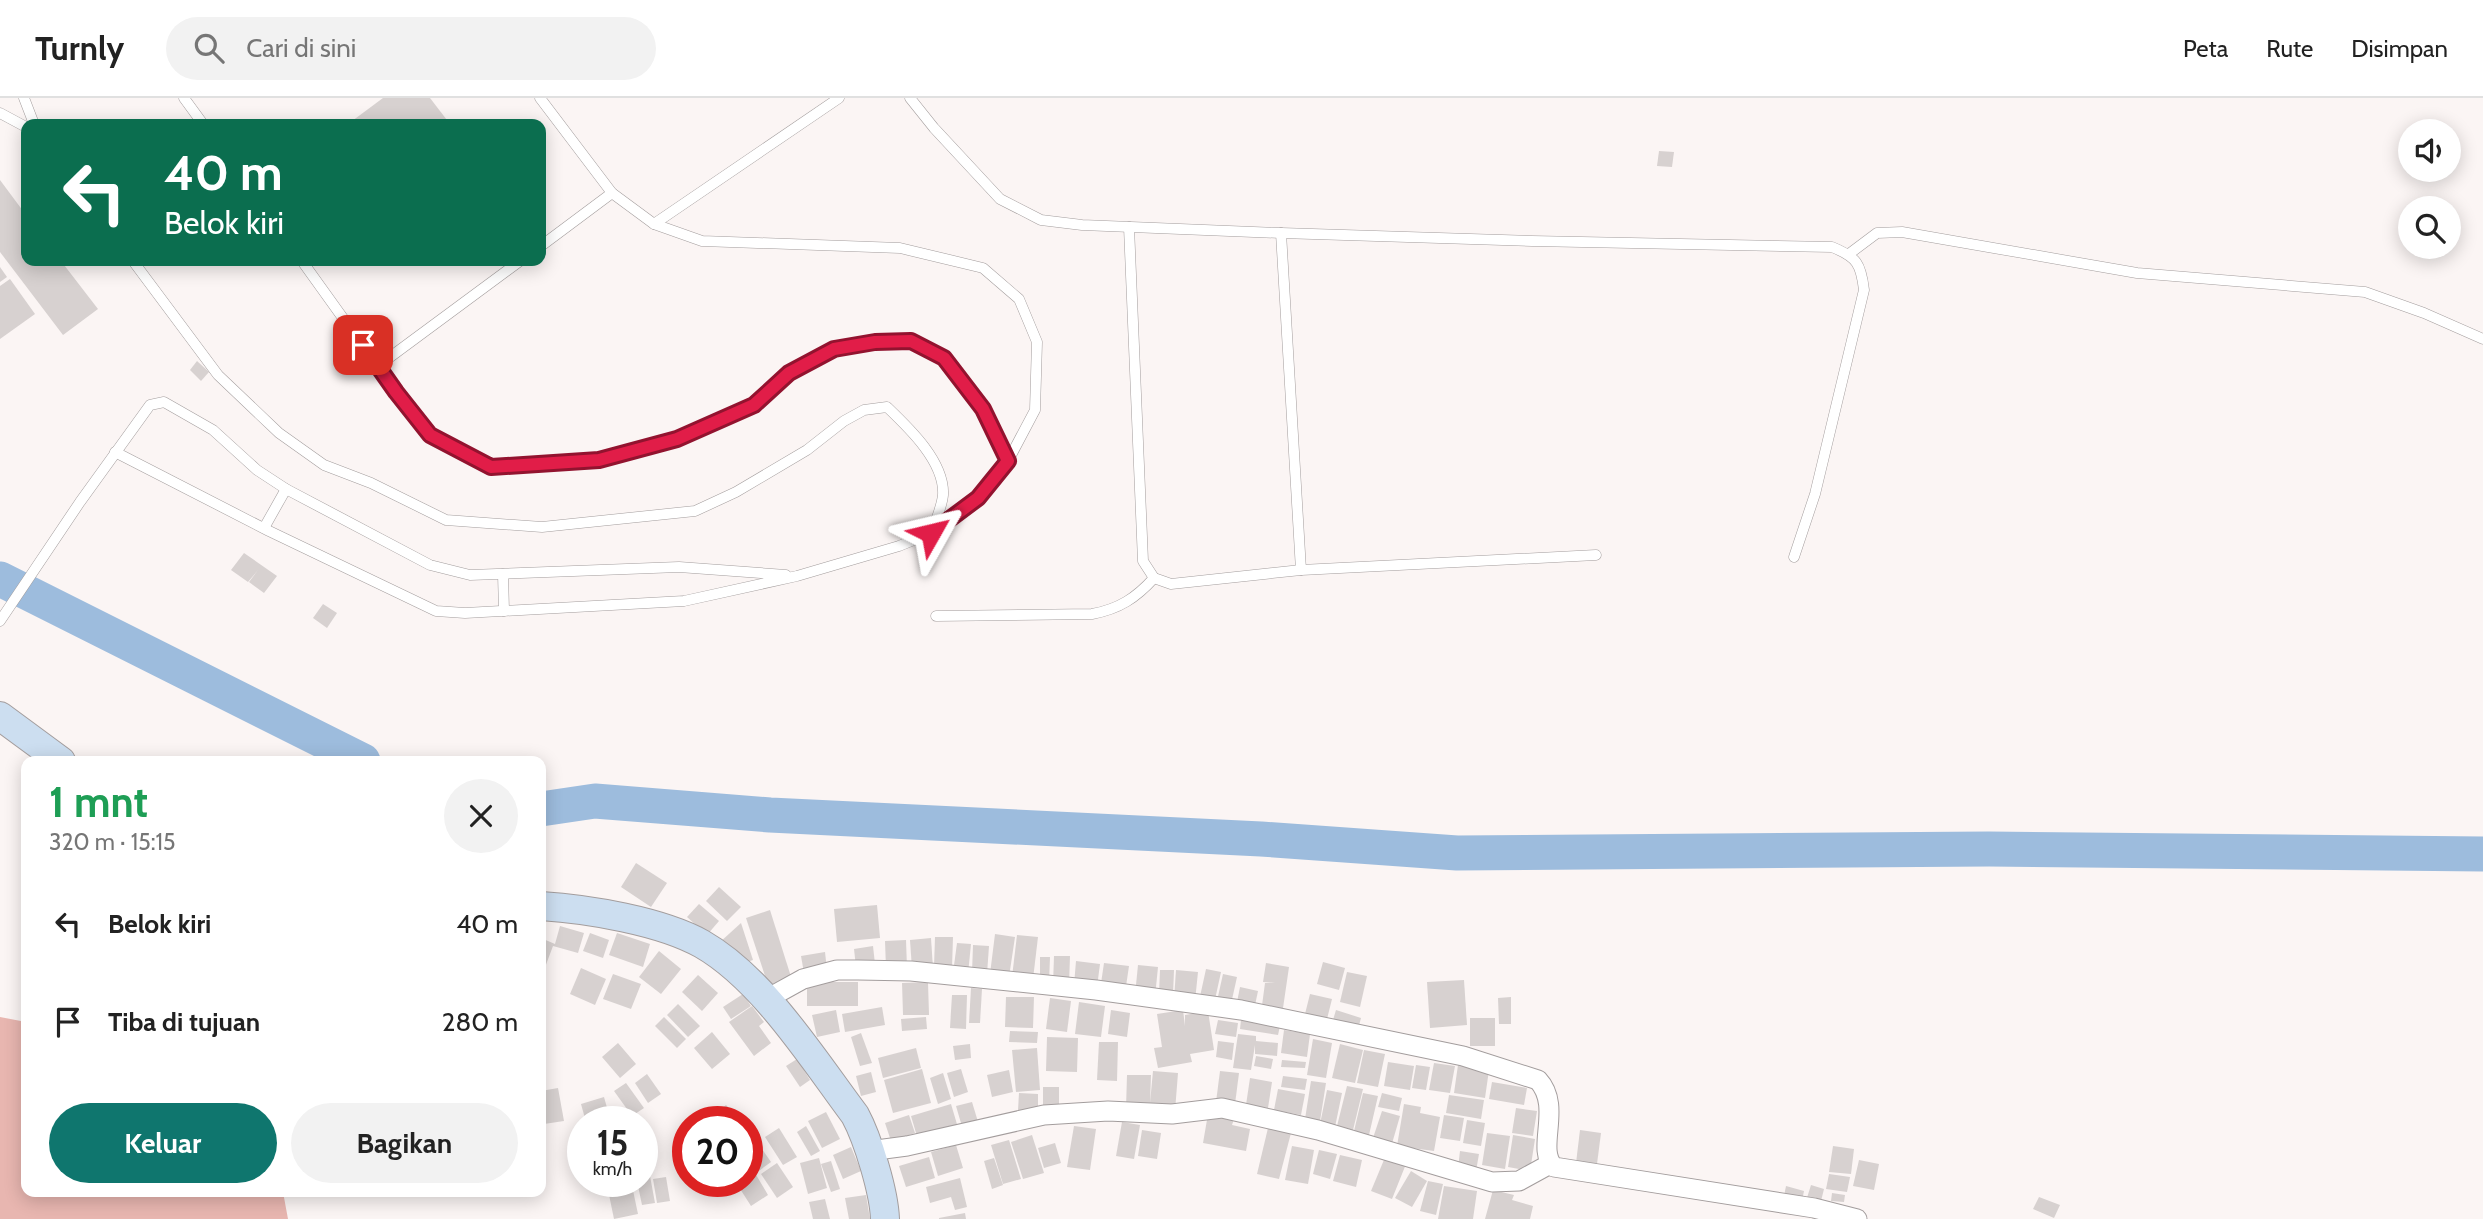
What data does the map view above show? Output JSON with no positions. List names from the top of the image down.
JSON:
{
  "page": {
    "header": "Turnly",
    "search": "Cari di sini",
    "nav": ["Peta", "Rute", "Disimpan"],
    "turn": ["40 m", "Belok kiri"],
    "heading": ["1 mnt", "320 m · 15:15"],
    "list": [
      {
        "name": "Belok kiri",
        "value": "40 m"
      },
      {
        "name": "Tiba di tujuan",
        "value": "280 m"
      }
    ],
    "buttons": ["Keluar", "Bagikan"],
    "speed": "15 km/h",
    "limit": "20"
  }
}
